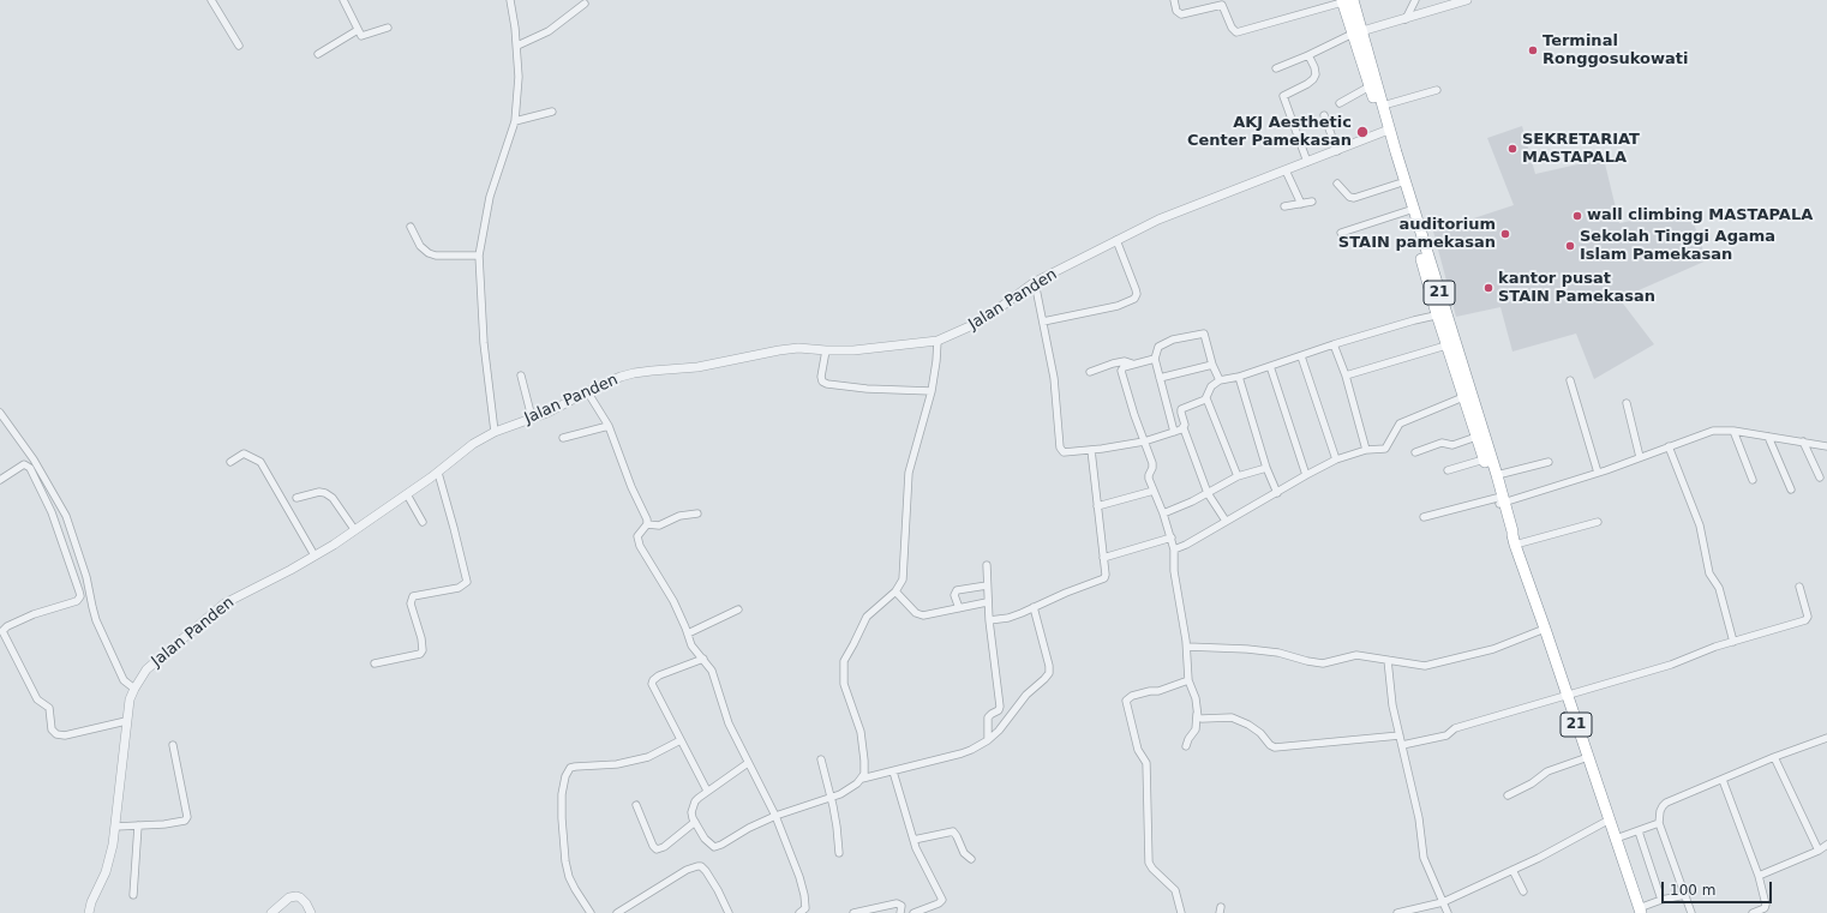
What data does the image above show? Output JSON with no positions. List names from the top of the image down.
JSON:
{
  "streets": {
    "highway": ["21"],
    "street": ["Jalan Panden"]
  },
  "crossings": [
    ["21", "Jalan Panden"]
  ],
  "places": [
    "Terminal Ronggosukowati",
    "AKJ Aesthetic Center Pamekasan",
    "SEKRETARIAT MASTAPALA",
    "wall climbing MASTAPALA",
    "auditorium STAIN pamekasan",
    "Sekolah Tinggi Agama Islam Pamekasan",
    "kantor pusat STAIN Pamekasan"
  ],
  "scale_bar": "100 m"
}
